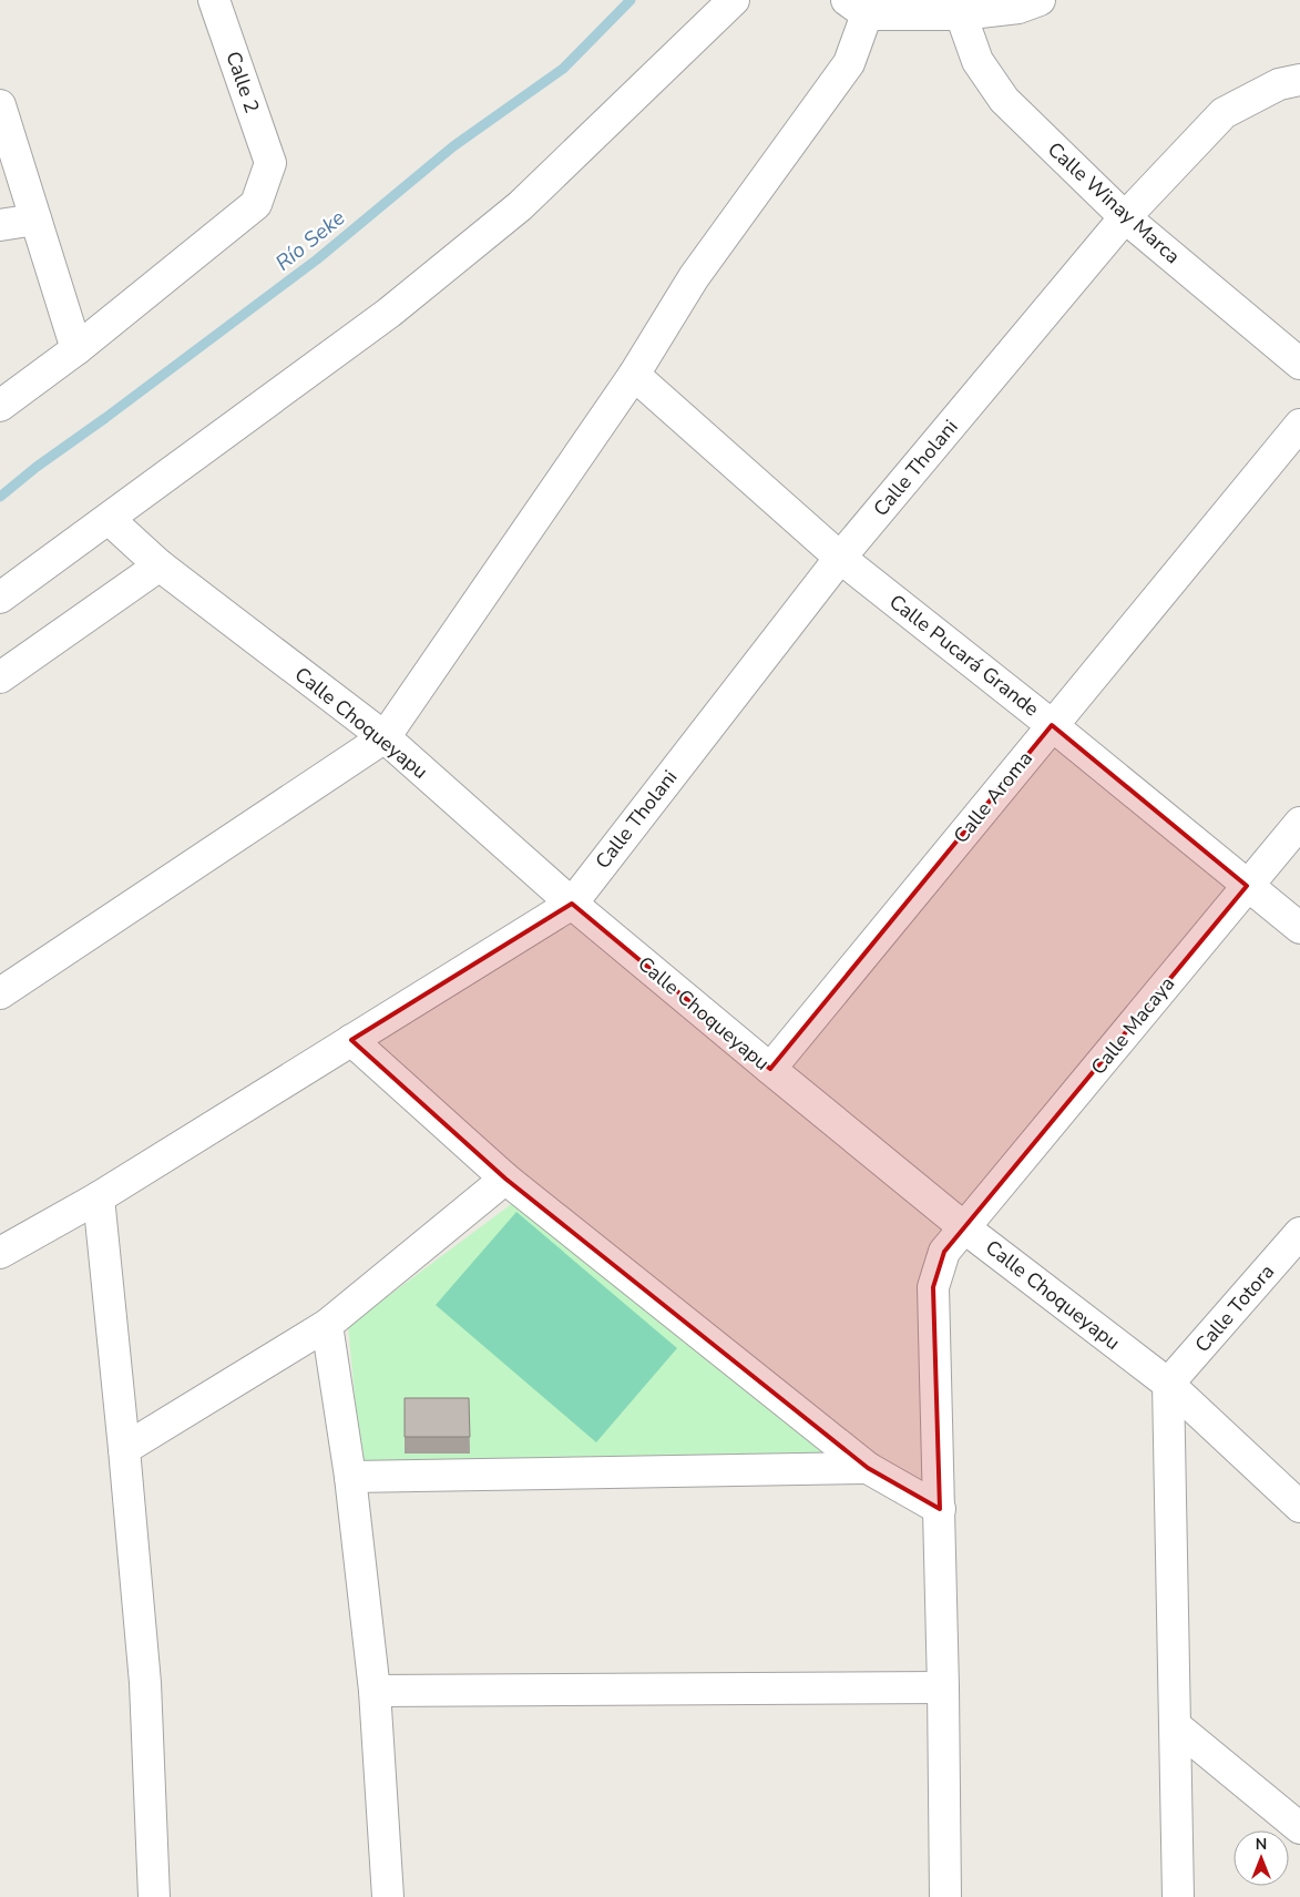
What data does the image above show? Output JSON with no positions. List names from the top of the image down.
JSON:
{
  "streets": {
    "street": [
      "Calle 2",
      "Calle Winay Marca",
      "Calle Tholani",
      "Calle Pucará Grande",
      "Calle Choqueyapu",
      "Calle Aroma",
      "Calle Macaya",
      "Calle Totora"
    ]
  },
  "crossings": [
    ["Calle Winay Marca", "Calle Tholani"],
    ["Calle Tholani", "Calle Pucará Grande"],
    ["Calle Tholani", "Calle Choqueyapu"],
    ["Calle Pucará Grande", "Calle Aroma"],
    ["Calle Pucará Grande", "Calle Macaya"],
    ["Calle Choqueyapu", "Calle Aroma"],
    ["Calle Choqueyapu", "Calle Macaya"],
    ["Calle Choqueyapu", "Calle Totora"]
  ],
  "water": ["Río Seke"],
  "north": "top"
}
